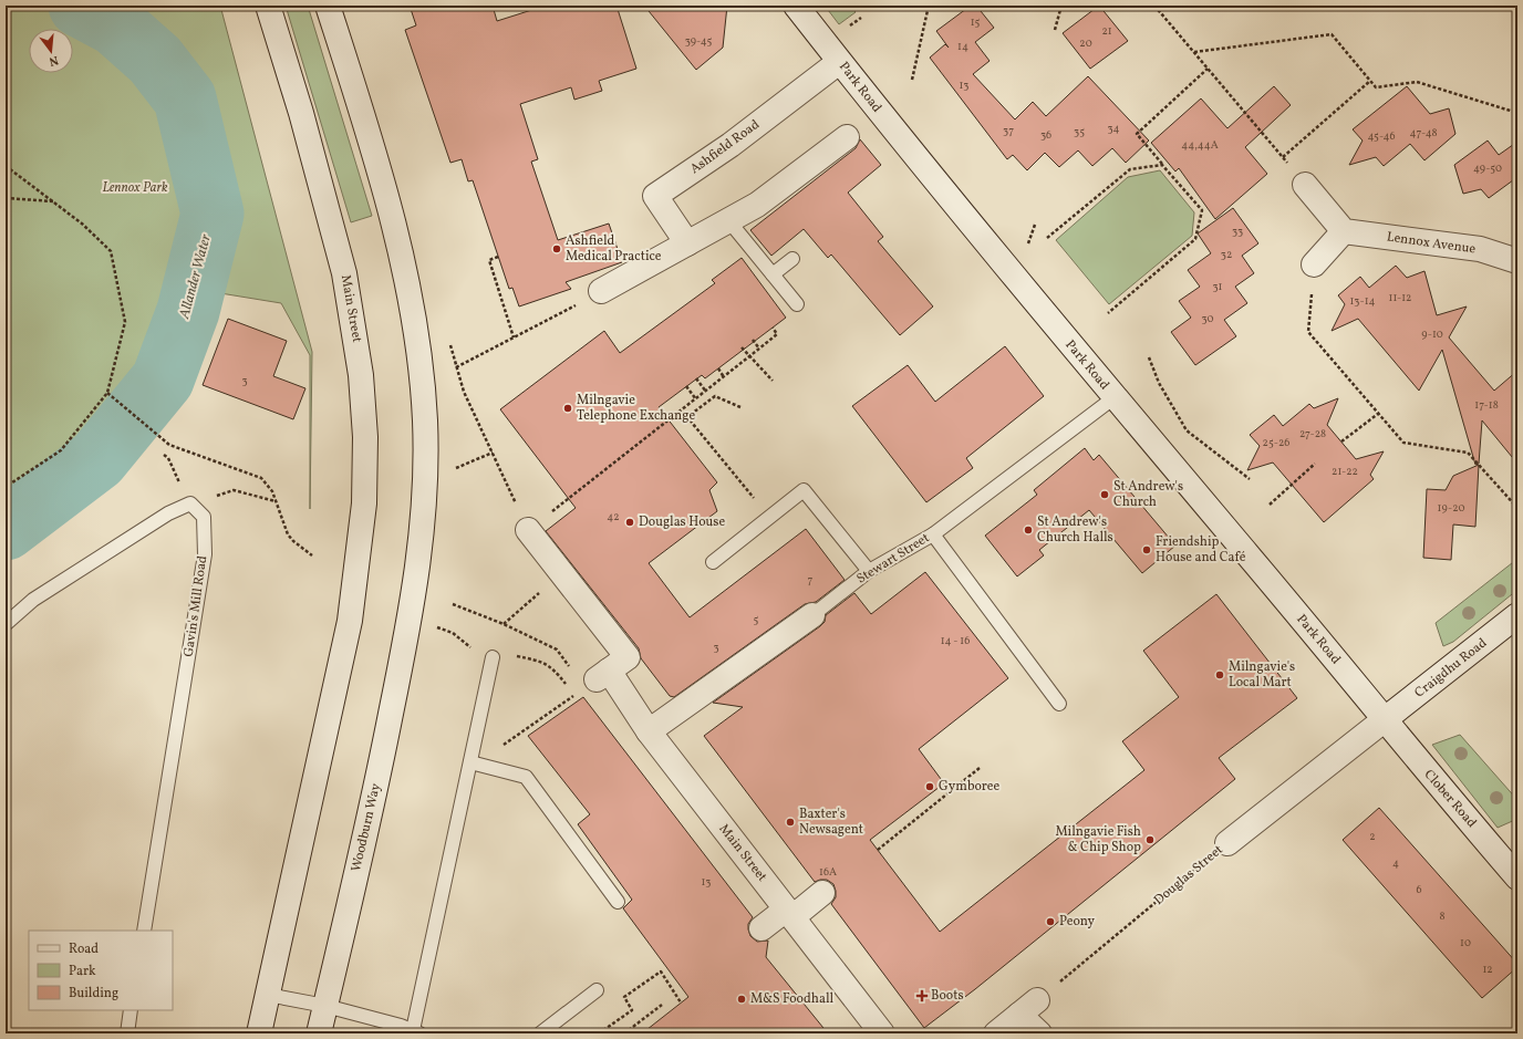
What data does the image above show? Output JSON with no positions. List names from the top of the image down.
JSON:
{
  "streets": {
    "main road": [
      "Park Road",
      "Ashfield Road",
      "Lennox Avenue",
      "Main Street",
      "Stewart Street",
      "Craigdhu Road",
      "Clober Road",
      "Woodburn Way",
      "Douglas Street"
    ],
    "lane": ["Gavin's Mill Road"]
  },
  "crossings": [
    ["Park Road", "Ashfield Road"],
    ["Park Road", "Stewart Street"],
    ["Park Road", "Craigdhu Road"],
    ["Park Road", "Clober Road"],
    ["Park Road", "Douglas Street"],
    ["Main Street", "Stewart Street"],
    ["Craigdhu Road", "Clober Road"],
    ["Craigdhu Road", "Douglas Street"],
    ["Clober Road", "Douglas Street"]
  ],
  "water": ["Allander Water"],
  "parks": ["Lennox Park"],
  "places": {
    "other": [
      "Ashfield Medical Practice",
      "Milngavie Telephone Exchange",
      "St Andrew's Church",
      "Douglas House",
      "St Andrew's Church Halls",
      "Friendship House and Café",
      "Milngavie's Local Mart",
      "Gymboree",
      "Baxter's Newsagent",
      "Milngavie Fish & Chip Shop",
      "Peony",
      "M&S Foodhall"
    ],
    "health": ["Boots"]
  },
  "house_numbers": [
    "15",
    "21",
    "39-45",
    "20",
    "14",
    "13",
    "34",
    "37",
    "35",
    "47-48",
    "36",
    "45-46",
    "44,44A",
    "49-50",
    "33",
    "32",
    "31",
    "11-12",
    "13-14",
    "30",
    "9-10",
    "3",
    "17-18",
    "27-28",
    "25-26",
    "21-22",
    "19-20",
    "42",
    "7",
    "5",
    "14 - 16",
    "3",
    "2",
    "4",
    "16A",
    "13",
    "6",
    "8",
    "10",
    "12"
  ],
  "legend": ["Road", "Park", "Building"],
  "north": "bottom"
}
